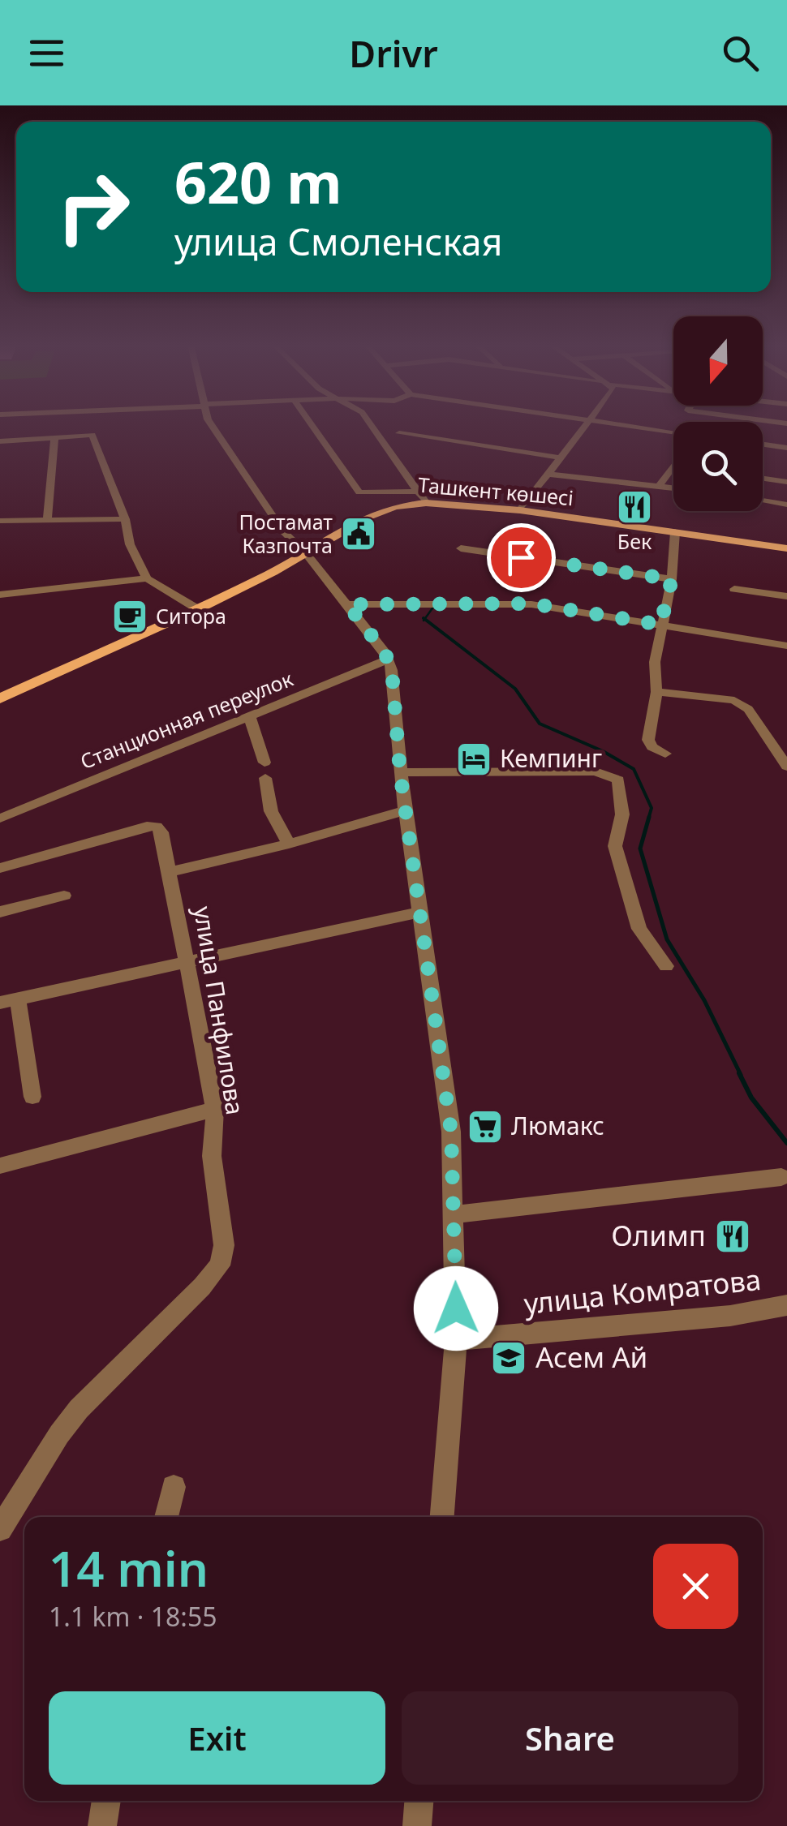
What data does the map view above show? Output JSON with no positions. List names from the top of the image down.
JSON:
{
  "streets": {
    "main road": ["Ташкент көшесі"],
    "street": ["Станционная переулок", "улица Панфилова", "улица Комратова"]
  },
  "places": {
    "restaurant": ["Бек", "Олимп"],
    "public building": ["Постамат Казпочта"],
    "cafe": ["Ситора"],
    "hotel": ["Кемпинг"],
    "supermarket": ["Люмакс"],
    "school or university": ["Асем Ай"]
  },
  "north": "bottom",
  "page": {
    "header": "Drivr",
    "turn": ["620 m", "улица Смоленская"],
    "heading": ["14 min", "1.1 km · 18:55"],
    "buttons": ["Exit", "Share"]
  }
}
